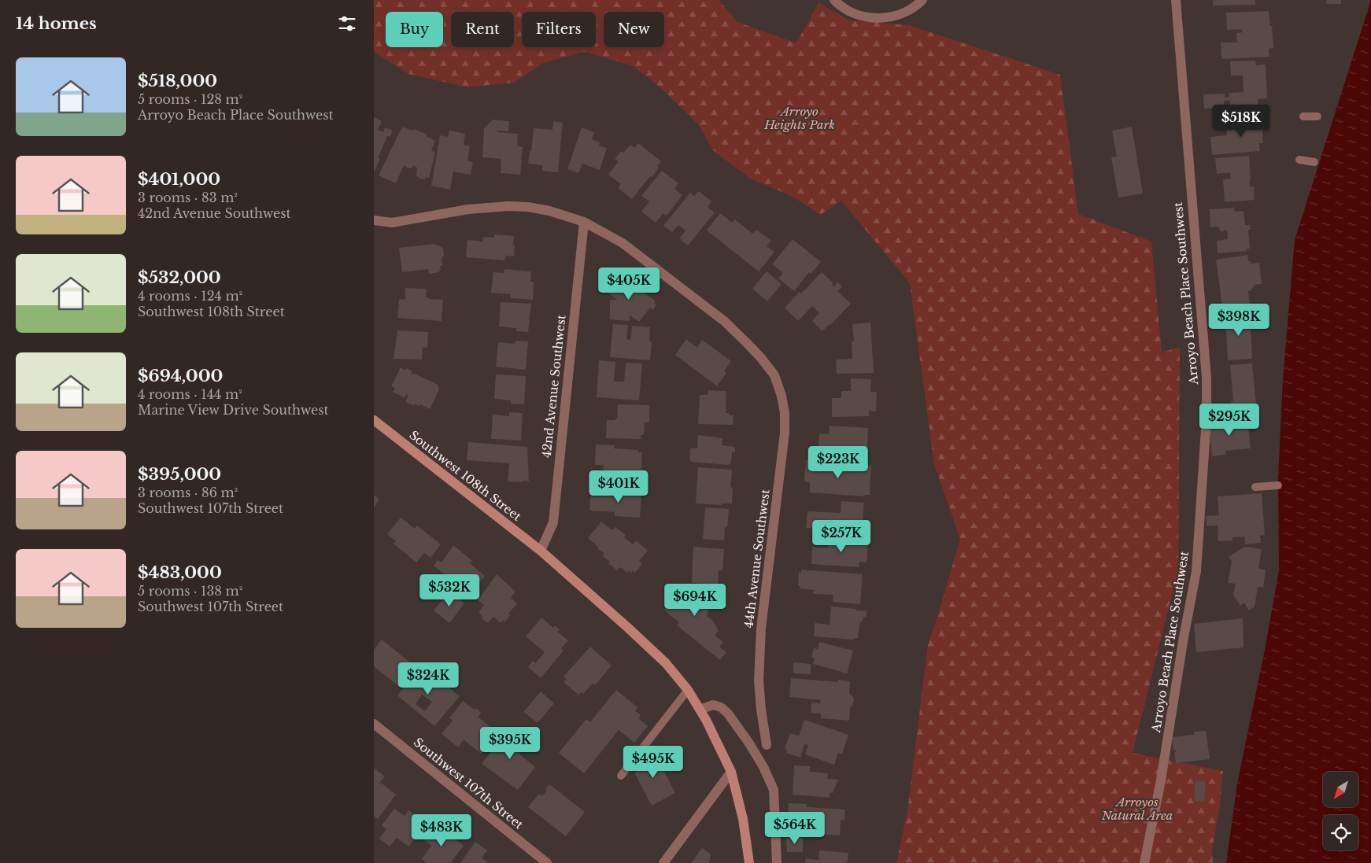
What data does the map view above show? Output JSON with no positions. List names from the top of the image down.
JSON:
{
  "streets": {
    "street": [
      "Arroyo Beach Place Southwest",
      "42nd Avenue Southwest",
      "Southwest 108th Street",
      "44th Avenue Southwest",
      "Southwest 107th Street"
    ]
  },
  "crossings": [
    ["42nd Avenue Southwest", "Southwest 108th Street"],
    ["42nd Avenue Southwest", "44th Avenue Southwest"]
  ],
  "parks": ["Arroyo Heights Park", "Arroyos Natural Area"],
  "north": "bottom left",
  "page": {
    "heading": "14 homes",
    "chip": [
      "Buy",
      "Rent",
      "Filters",
      "New"
    ],
    "list": [
      {
        "name": "$518,000",
        "note": "5 rooms · 128 m² · Arroyo Beach Place Southwest"
      },
      {
        "name": "$401,000",
        "note": "3 rooms · 83 m² · 42nd Avenue Southwest"
      },
      {
        "name": "$532,000",
        "note": "4 rooms · 124 m² · Southwest 108th Street"
      },
      {
        "name": "$694,000",
        "note": "4 rooms · 144 m² · Marine View Drive Southwest"
      },
      {
        "name": "$395,000",
        "note": "3 rooms · 86 m² · Southwest 107th Street"
      },
      {
        "name": "$483,000",
        "note": "5 rooms · 138 m² · Southwest 107th Street"
      }
    ],
    "price": [
      "$518K",
      "$405K",
      "$398K",
      "$295K",
      "$223K",
      "$401K",
      "$257K",
      "$532K",
      "$694K",
      "$324K",
      "$395K",
      "$495K",
      "$564K",
      "$483K"
    ]
  }
}
